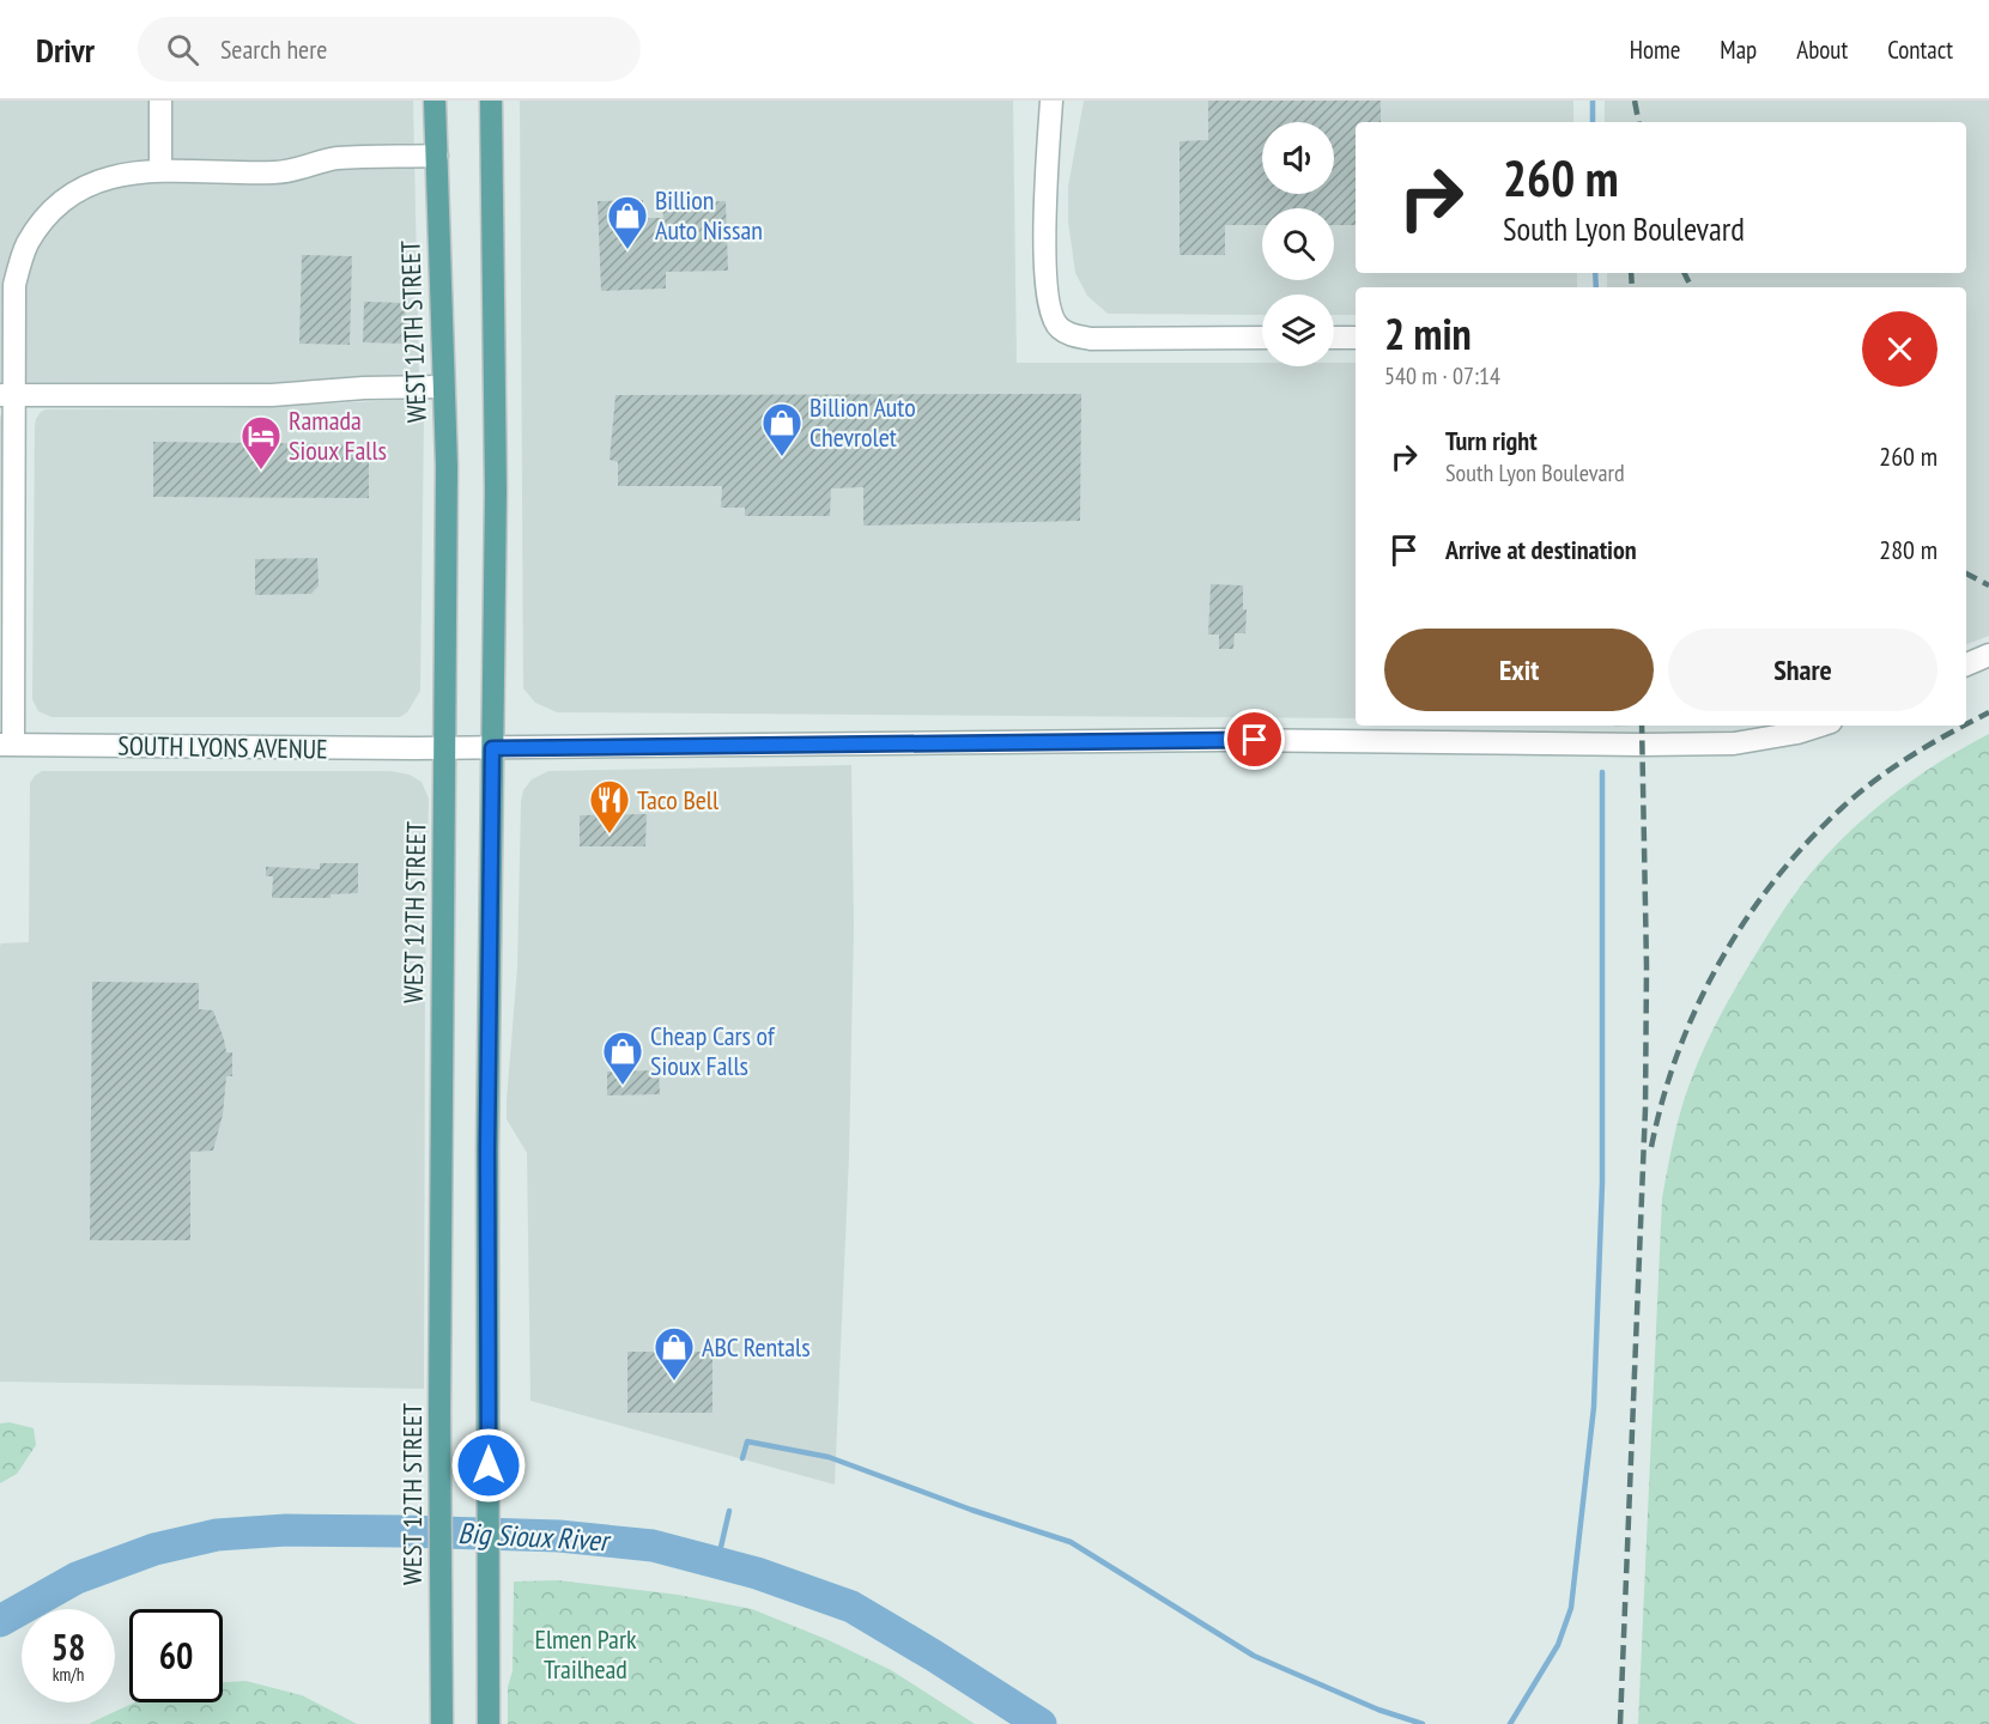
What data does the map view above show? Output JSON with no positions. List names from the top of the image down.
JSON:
{
  "streets": {
    "main road": ["WEST 12TH STREET"],
    "street": ["SOUTH LYONS AVENUE"]
  },
  "crossings": [
    ["WEST 12TH STREET", "SOUTH LYONS AVENUE"]
  ],
  "water": ["Big Sioux River"],
  "parks": ["Elmen Park Trailhead"],
  "places": {
    "shop": [
      "Billion Auto Nissan",
      "Billion Auto Chevrolet",
      "Cheap Cars of Sioux Falls",
      "ABC Rentals"
    ],
    "hotel": ["Ramada Sioux Falls"],
    "restaurant": ["Taco Bell"]
  },
  "page": {
    "header": "Drivr",
    "search": "Search here",
    "nav": [
      "Home",
      "Map",
      "About",
      "Contact"
    ],
    "turn": ["260 m", "South Lyon Boulevard"],
    "heading": ["2 min", "540 m · 07:14"],
    "list": [
      {
        "name": "Turn right",
        "note": "South Lyon Boulevard",
        "value": "260 m"
      },
      {
        "name": "Arrive at destination",
        "value": "280 m"
      }
    ],
    "buttons": ["Exit", "Share"],
    "speed": "58 km/h",
    "limit": "60"
  }
}
